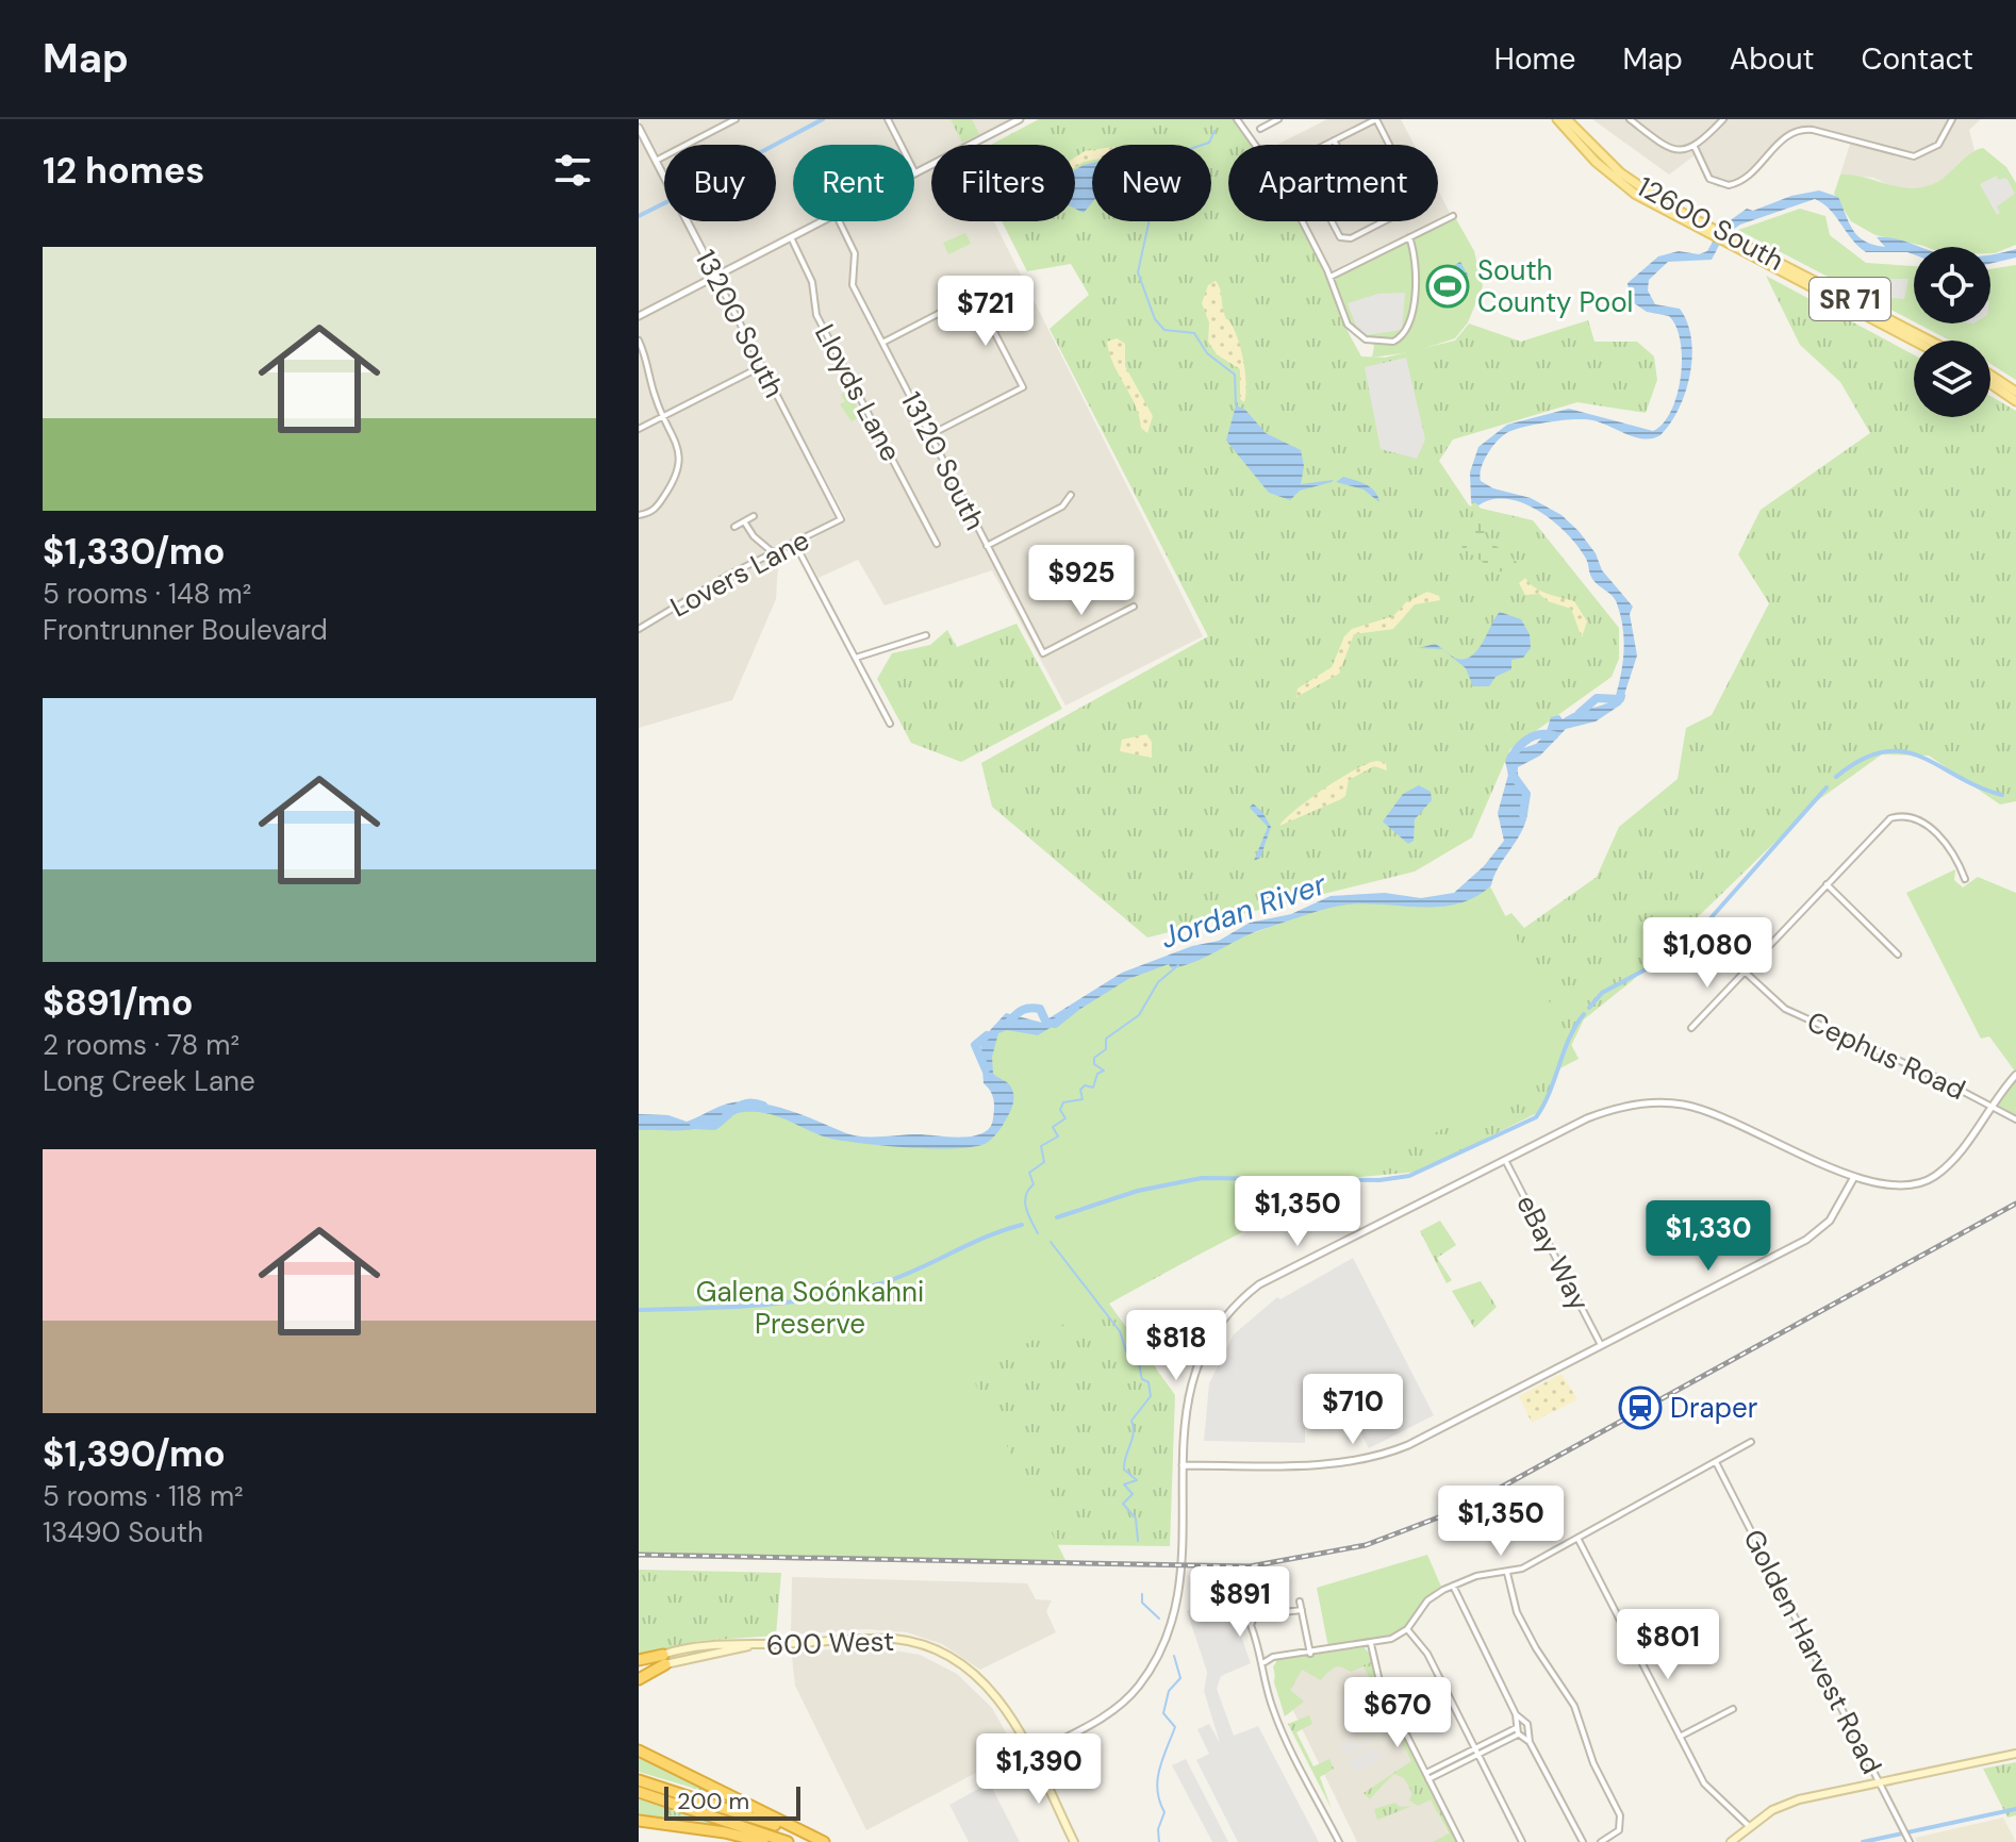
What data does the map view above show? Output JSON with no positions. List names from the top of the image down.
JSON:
{
  "streets": {
    "main road": ["12600 South", "SR 71", "600 West"],
    "street": [
      "13200 South",
      "Lloyds Lane",
      "13120 South",
      "Lovers Lane",
      "Cephus Road",
      "eBay Way",
      "Golden Harvest Road"
    ]
  },
  "crossings": [
    ["13200 South", "Lovers Lane"]
  ],
  "water": ["Jordan River"],
  "parks": ["Galena Soónkahni Preserve"],
  "places": {
    "sports": ["South County Pool"],
    "station": ["Draper"]
  },
  "scale_bar": "200 m",
  "page": {
    "header": "Map",
    "nav": [
      "Home",
      "Map",
      "About",
      "Contact"
    ],
    "heading": "12 homes",
    "chip": [
      "Buy",
      "Rent",
      "Filters",
      "New",
      "Apartment"
    ],
    "list": [
      {
        "name": "$1,330/mo",
        "note": "5 rooms · 148 m² · Frontrunner Boulevard"
      },
      {
        "name": "$891/mo",
        "note": "2 rooms · 78 m² · Long Creek Lane"
      },
      {
        "name": "$1,390/mo",
        "note": "5 rooms · 118 m² · 13490 South"
      }
    ],
    "price": [
      "$721",
      "$925",
      "$1,080",
      "$1,350",
      "$1,330",
      "$818",
      "$710",
      "$1,350",
      "$891",
      "$801",
      "$670",
      "$1,390"
    ],
    "scale": "200 m"
  }
}
